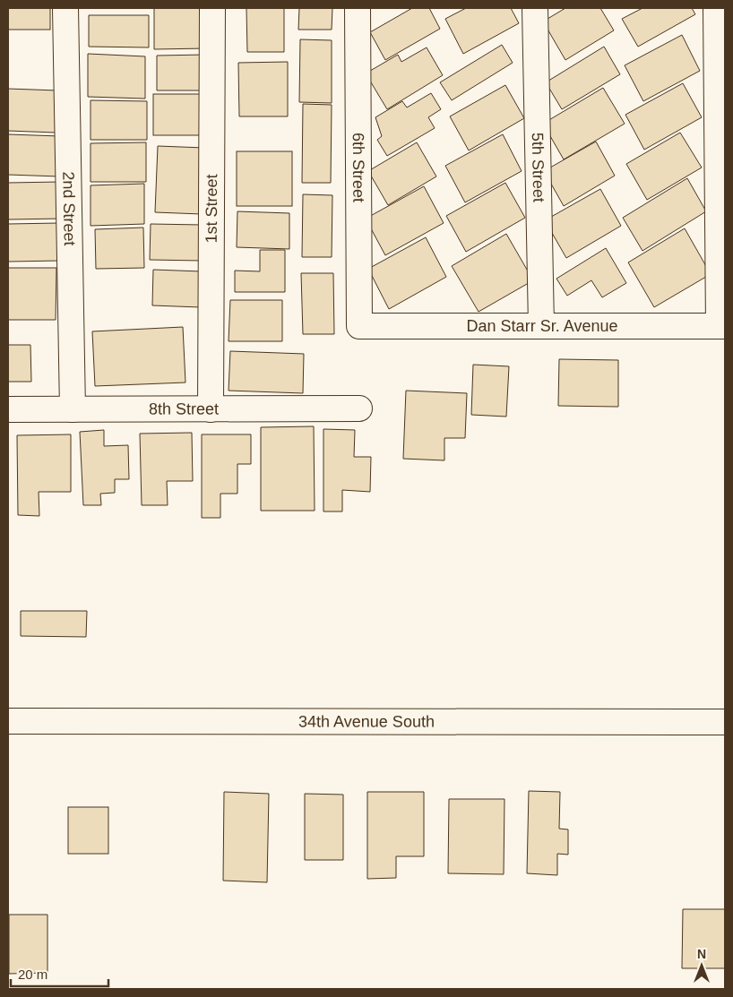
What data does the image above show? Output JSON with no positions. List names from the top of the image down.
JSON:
{
  "streets": {
    "street": [
      "6th Street",
      "5th Street",
      "2nd Street",
      "1st Street",
      "Dan Starr Sr. Avenue",
      "8th Street",
      "34th Avenue South"
    ]
  },
  "crossings": [
    ["6th Street", "Dan Starr Sr. Avenue"],
    ["5th Street", "Dan Starr Sr. Avenue"],
    ["2nd Street", "8th Street"],
    ["1st Street", "8th Street"]
  ],
  "scale_bar": "20 m",
  "north": "top"
}
